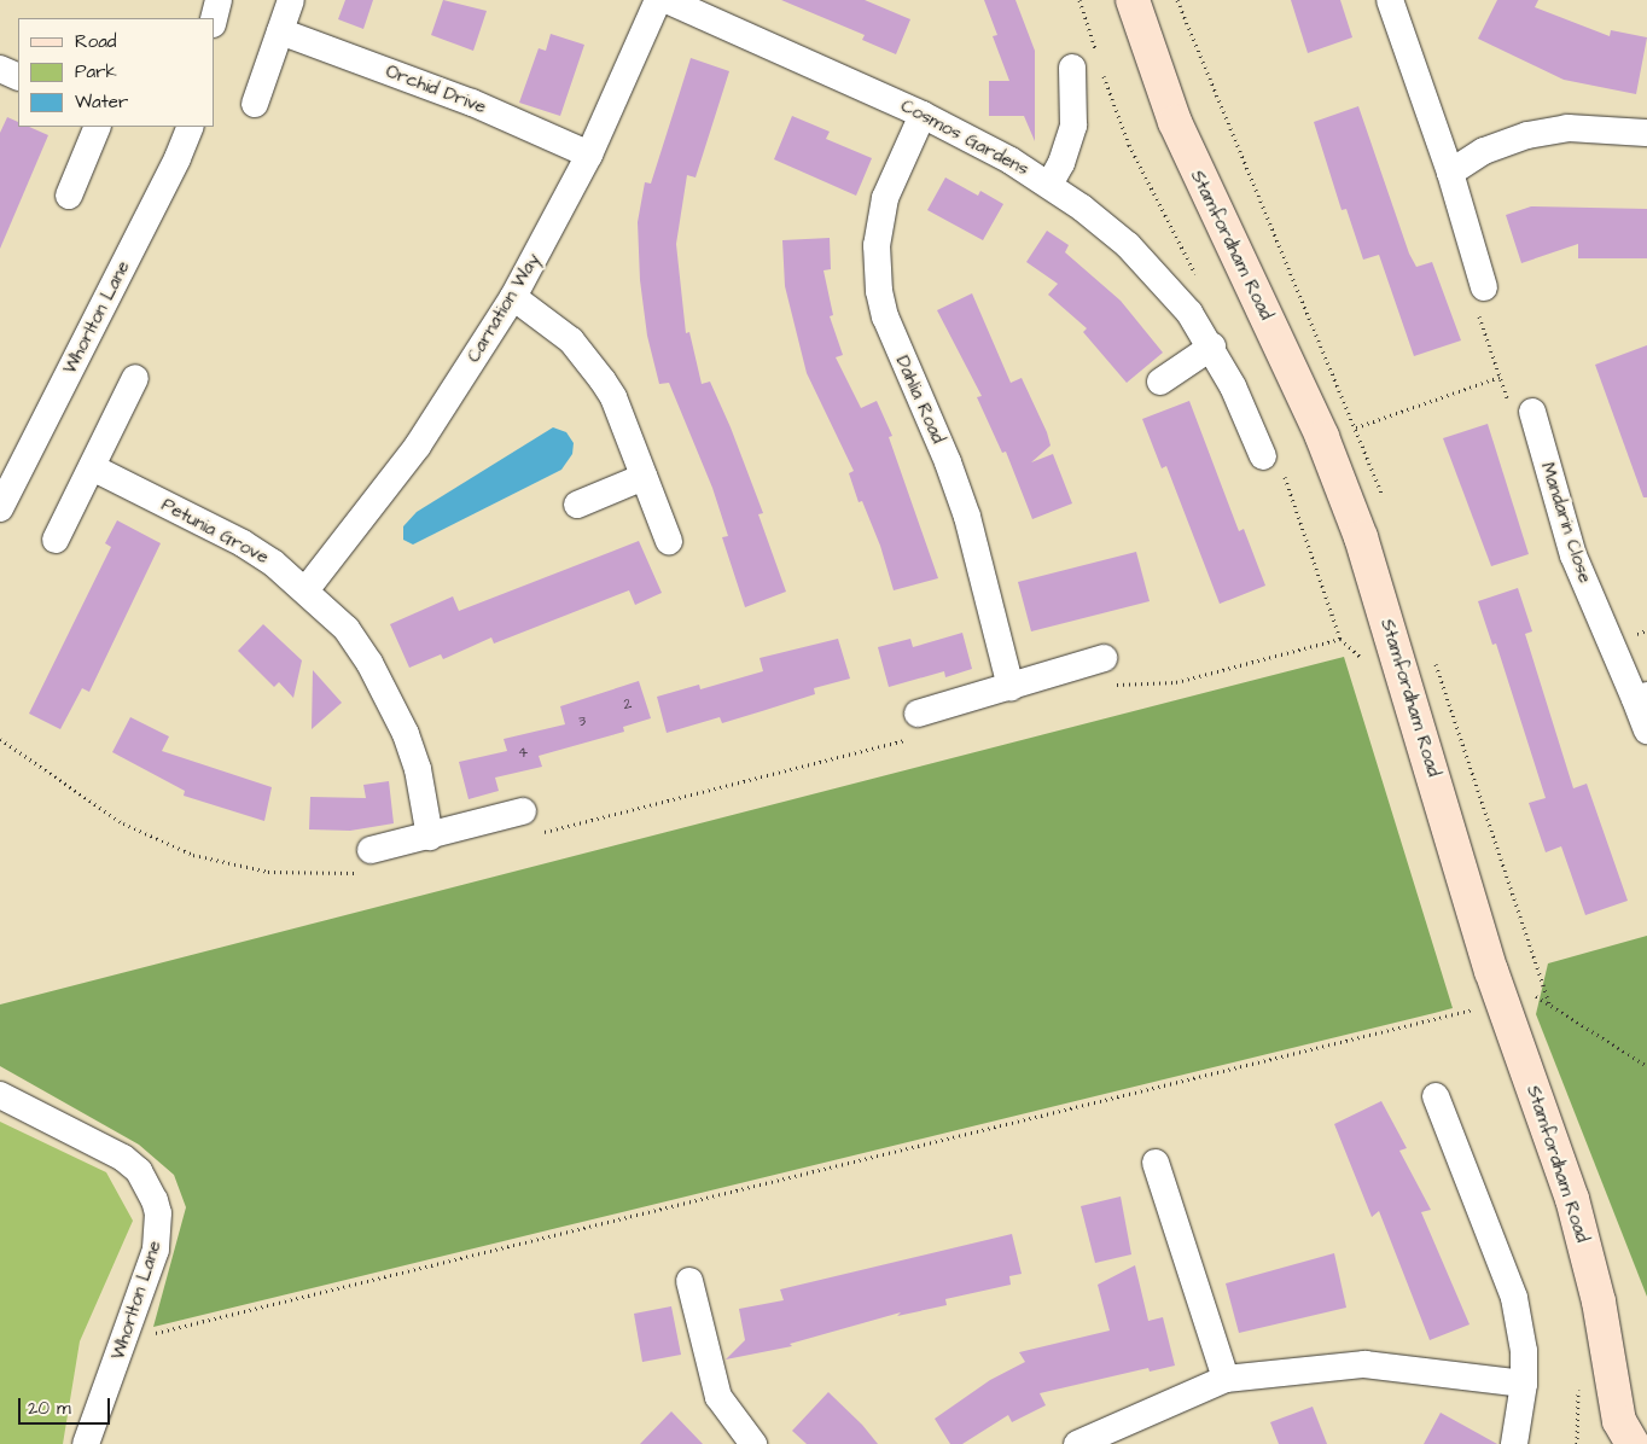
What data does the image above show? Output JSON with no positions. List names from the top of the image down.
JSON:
{
  "streets": {
    "main road": ["Stamfordham Road"],
    "street": [
      "Orchid Drive",
      "Cosmos Gardens",
      "Carnation Way",
      "Whorlton Lane",
      "Dahlia Road",
      "Mandarin Close",
      "Petunia Grove"
    ]
  },
  "crossings": [
    ["Orchid Drive", "Carnation Way"],
    ["Cosmos Gardens", "Dahlia Road"],
    ["Carnation Way", "Petunia Grove"]
  ],
  "house_numbers": ["2", "3", "4"],
  "legend": ["Road", "Park", "Water"],
  "scale_bar": "20 m"
}
